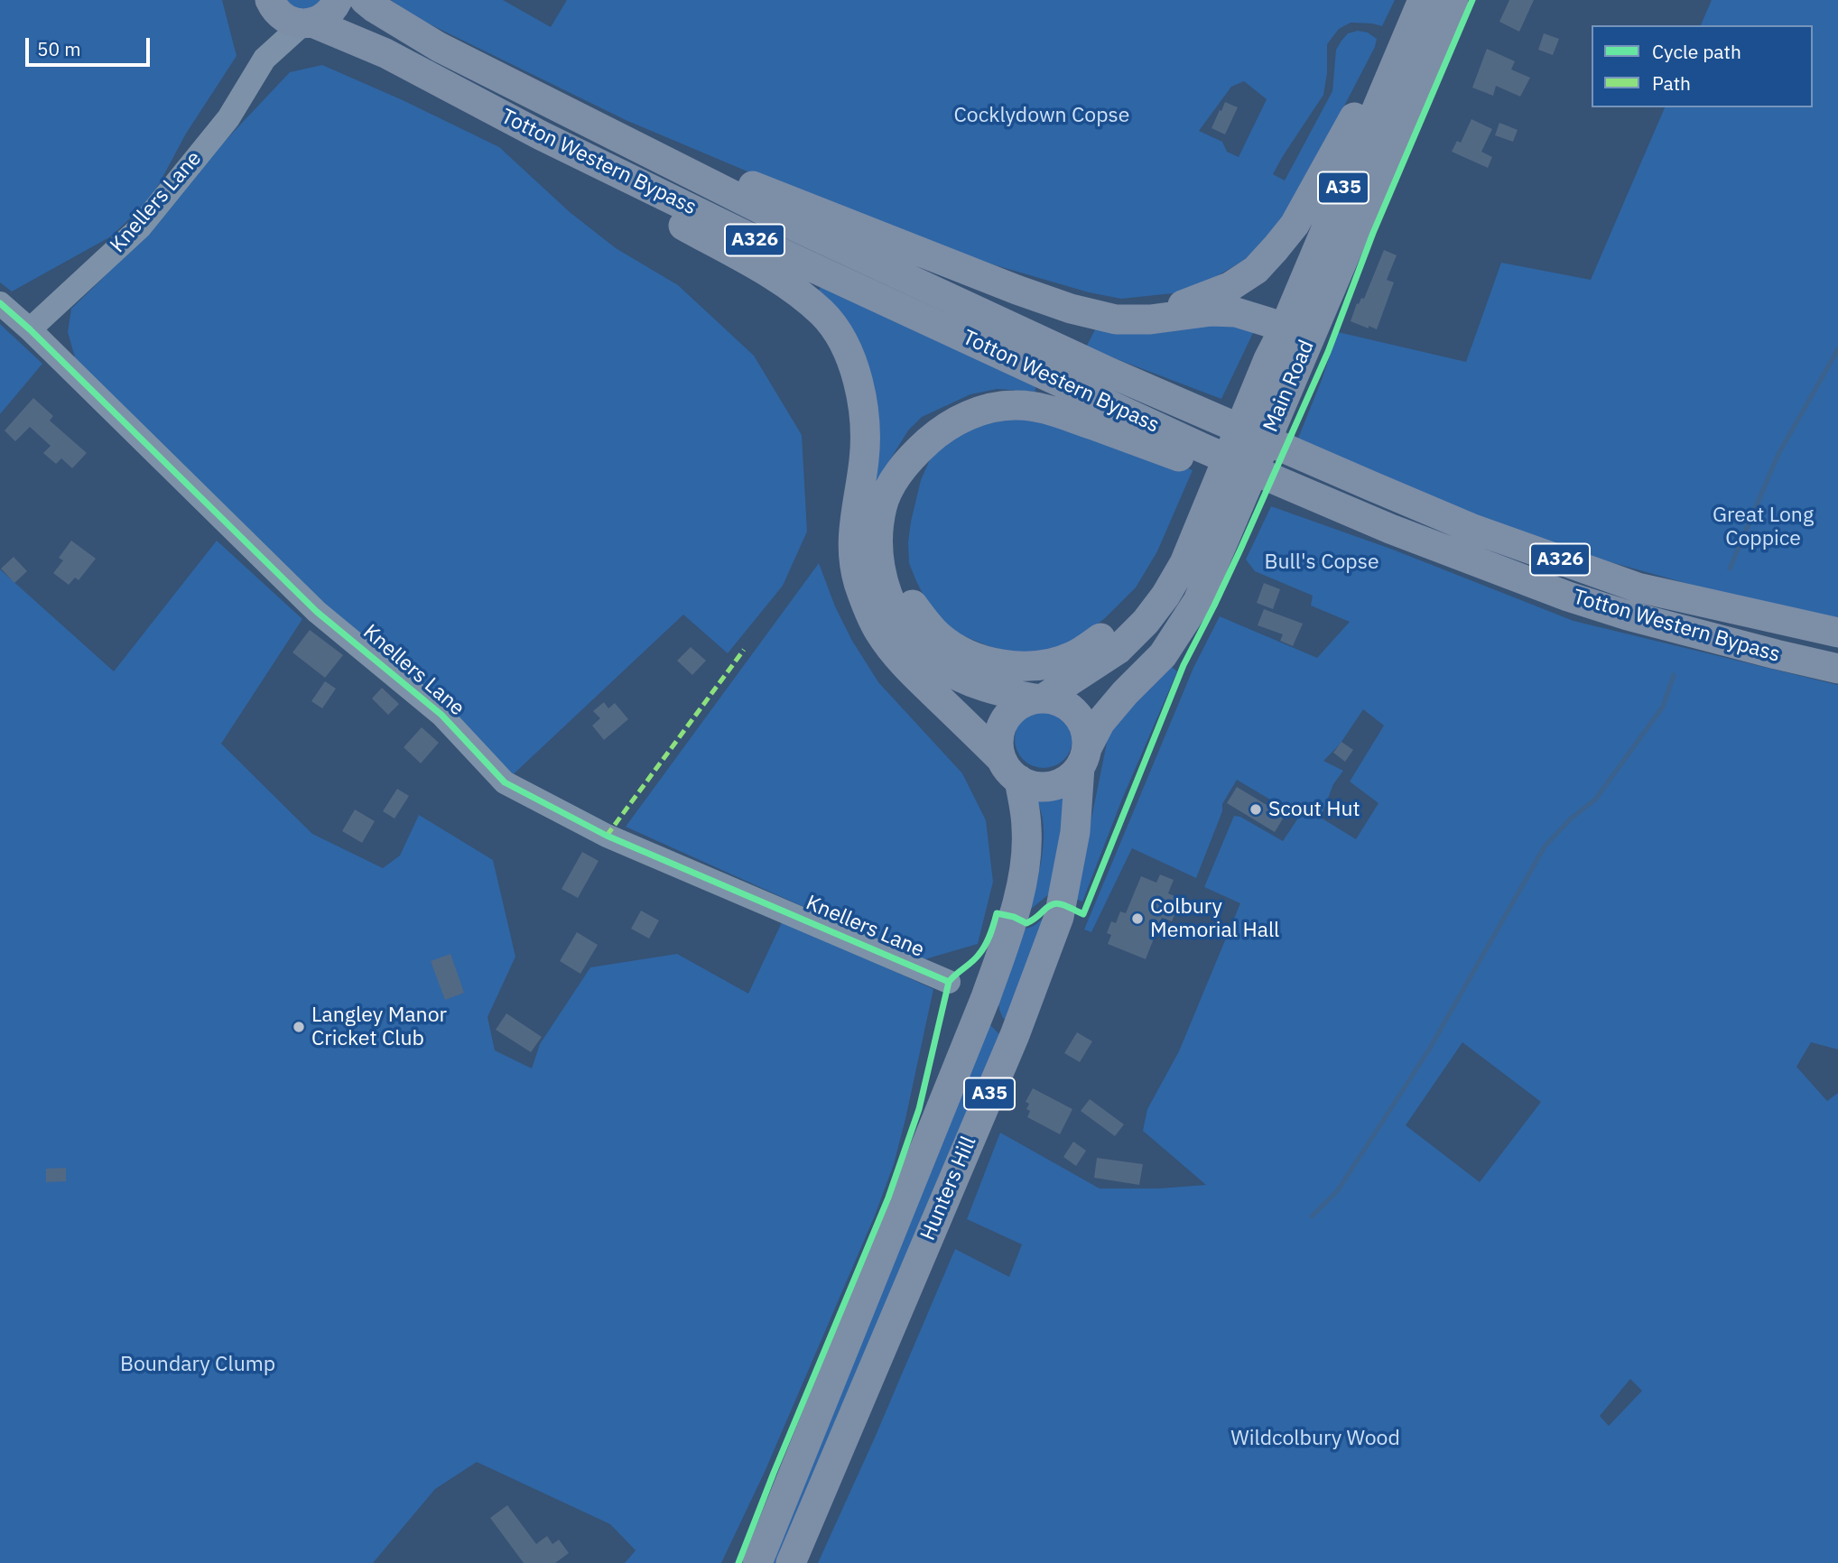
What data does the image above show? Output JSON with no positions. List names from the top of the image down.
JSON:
{
  "streets": {
    "main road": [
      "Totton Western Bypass",
      "A35",
      "A326",
      "Main Road",
      "Hunters Hill"
    ],
    "street": ["Knellers Lane"]
  },
  "crossings": [
    ["Totton Western Bypass", "Knellers Lane"],
    ["Main Road", "Hunters Hill"]
  ],
  "parks": [
    "Cocklydown Copse",
    "Great Long Coppice",
    "Bull's Copse",
    "Boundary Clump",
    "Wildcolbury Wood"
  ],
  "places": ["Scout Hut", "Colbury Memorial Hall", "Langley Manor Cricket Club"],
  "legend": ["Cycle path", "Path"],
  "scale_bar": "50 m"
}
